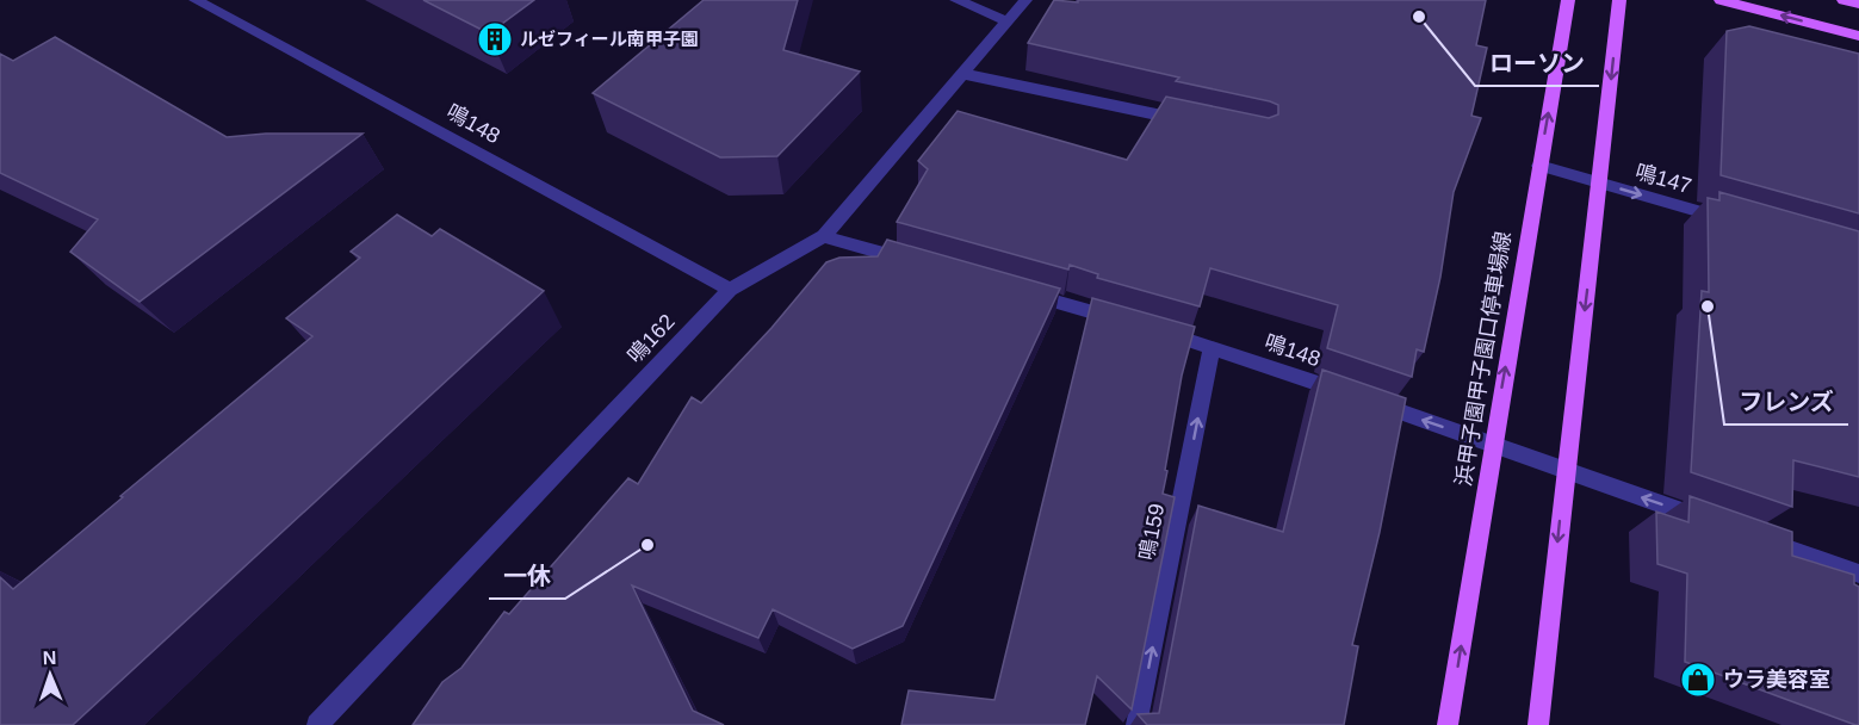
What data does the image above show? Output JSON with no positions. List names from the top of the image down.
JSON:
{
  "streets": {
    "main road": ["浜甲子園甲子園口停車場線"],
    "street": [
      "鳴148",
      "鳴147",
      "鳴162",
      "鳴159"
    ]
  },
  "crossings": [
    ["鳴148", "鳴162"],
    ["鳴148", "浜甲子園甲子園口停車場線"],
    ["鳴148", "鳴159"],
    ["鳴147", "浜甲子園甲子園口停車場線"]
  ],
  "one_way": ["鳴147", "鳴159"],
  "places": {
    "other": ["ローソン", "フレンズ", "一休"],
    "building": ["ルゼフィール南甲子園"],
    "shop": ["ウラ美容室"]
  },
  "north": "top"
}
